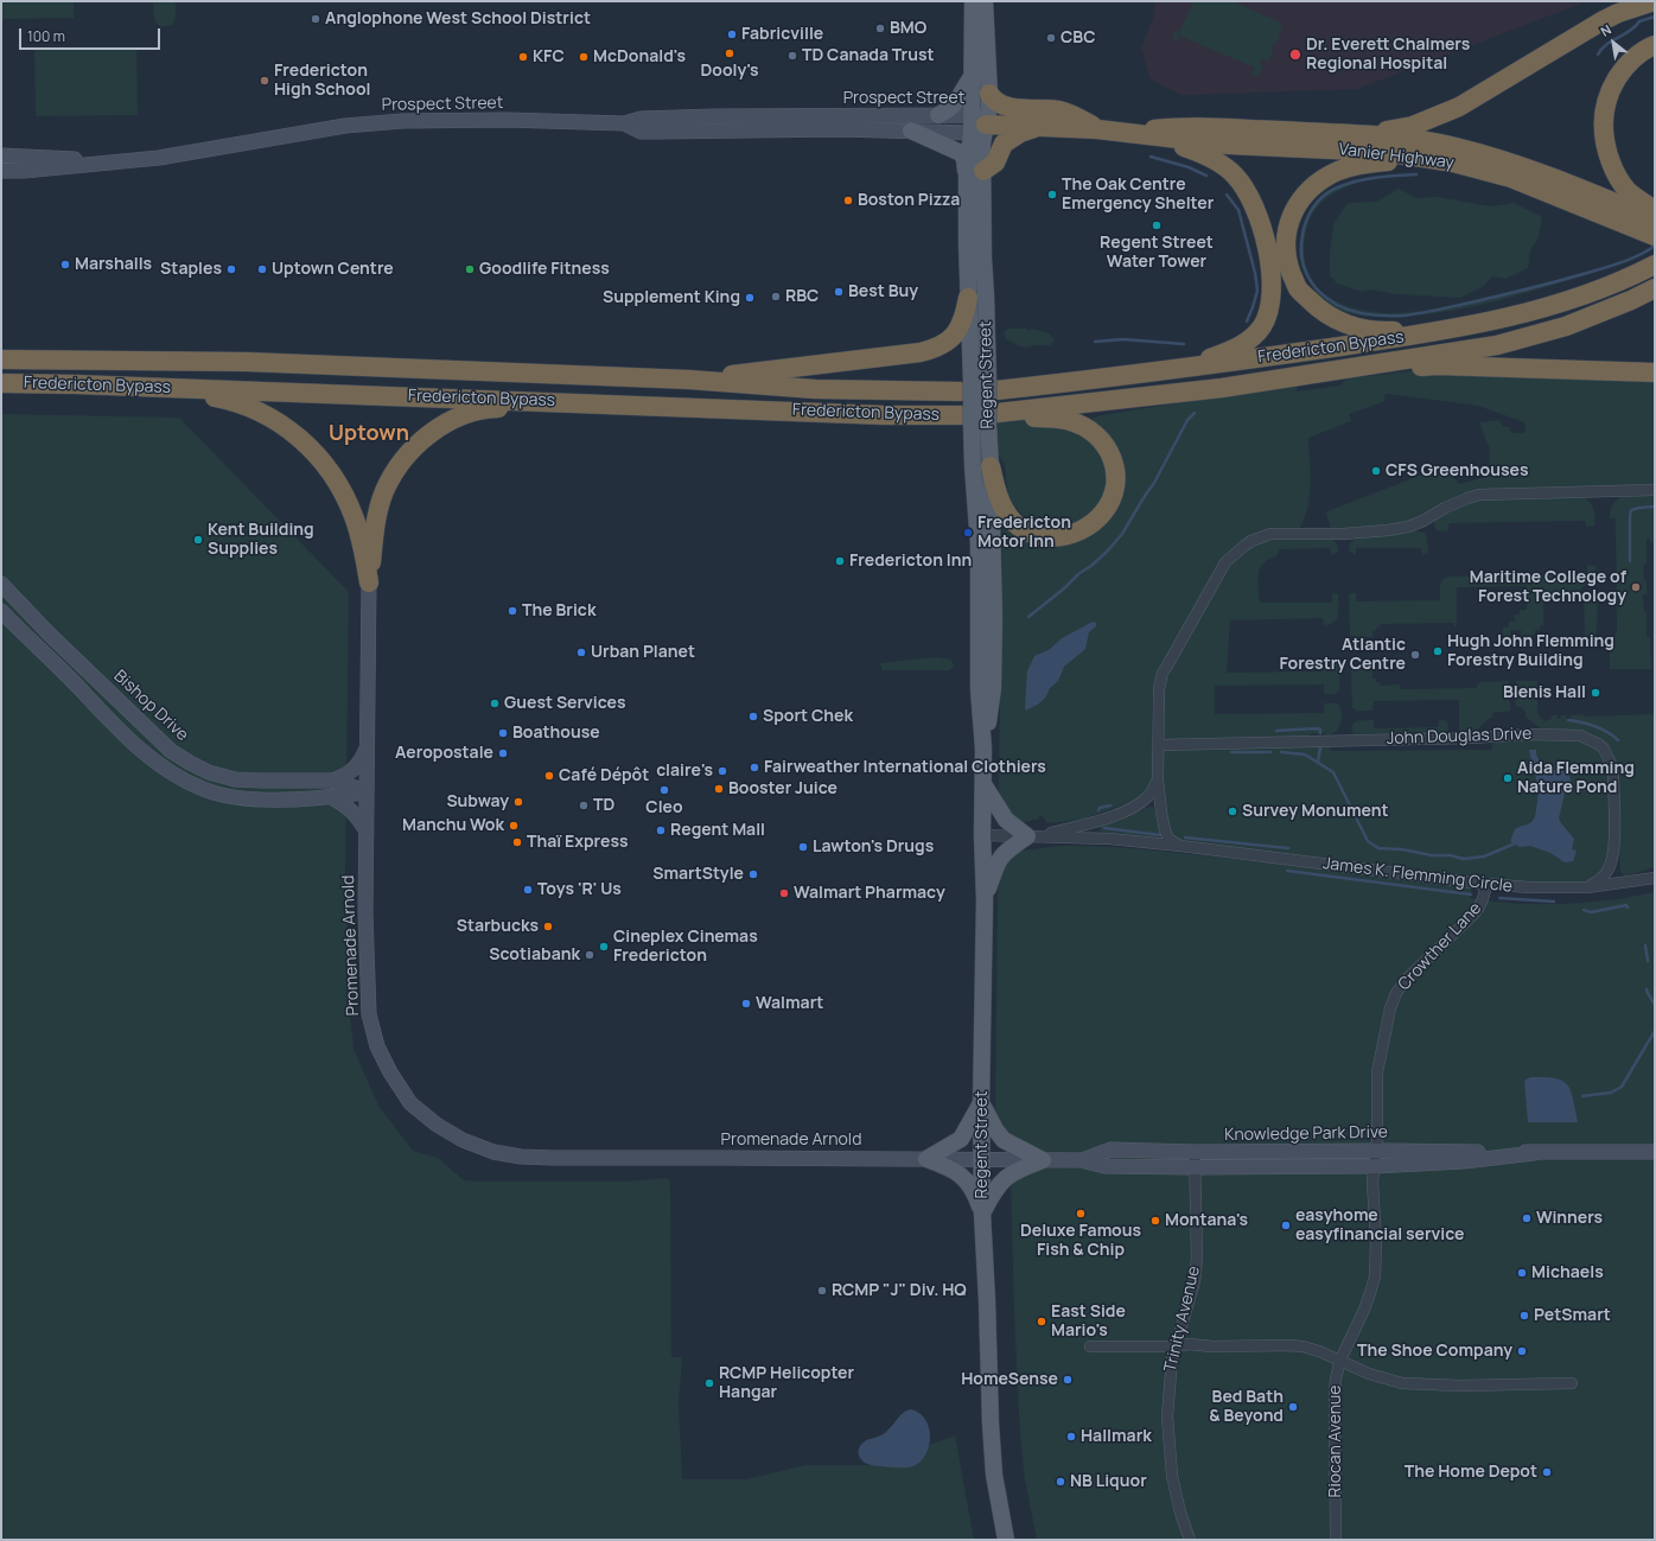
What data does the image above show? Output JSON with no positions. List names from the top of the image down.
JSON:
{
  "streets": {
    "highway": ["Vanier Highway", "Fredericton Bypass"],
    "main road": ["Regent Street"],
    "street": [
      "Prospect Street",
      "Bishop Drive",
      "John Douglas Drive",
      "James K. Flemming Circle",
      "Promenade Arnold",
      "Crowther Lane",
      "Knowledge Park Drive",
      "Trinity Avenue",
      "Riocan Avenue"
    ]
  },
  "crossings": [
    ["Prospect Street", "Vanier Highway"],
    ["Prospect Street", "Regent Street"],
    ["Vanier Highway", "Regent Street"],
    ["Fredericton Bypass", "Regent Street"],
    ["Regent Street", "James K. Flemming Circle"],
    ["Regent Street", "Promenade Arnold"],
    ["Regent Street", "Knowledge Park Drive"],
    ["Bishop Drive", "Promenade Arnold"],
    ["John Douglas Drive", "James K. Flemming Circle"],
    ["James K. Flemming Circle", "Crowther Lane"],
    ["Promenade Arnold", "Knowledge Park Drive"],
    ["Crowther Lane", "Knowledge Park Drive"],
    ["Crowther Lane", "Riocan Avenue"],
    ["Knowledge Park Drive", "Trinity Avenue"],
    ["Knowledge Park Drive", "Riocan Avenue"]
  ],
  "districts": ["Uptown"],
  "places": [
    "Anglophone West School District",
    "BMO",
    "Fabricville",
    "CBC",
    "Dooly's",
    "Dr. Everett Chalmers Regional Hospital",
    "TD Canada Trust",
    "KFC",
    "McDonald's",
    "Fredericton High School",
    "The Oak Centre Emergency Shelter",
    "Boston Pizza",
    "Regent Street Water Tower",
    "Marshalls",
    "Staples",
    "Uptown Centre",
    "Goodlife Fitness",
    "Best Buy",
    "RBC",
    "Supplement King",
    "CFS Greenhouses",
    "Fredericton Motor Inn",
    "Kent Building Supplies",
    "Fredericton Inn",
    "Maritime College of Forest Technology",
    "The Brick",
    "Hugh John Flemming Forestry Building",
    "Urban Planet",
    "Atlantic Forestry Centre",
    "Blenis Hall",
    "Guest Services",
    "Sport Chek",
    "Boathouse",
    "Aeropostale",
    "Fairweather International Clothiers",
    "claire's",
    "Café Dépôt",
    "Aida Flemming Nature Pond",
    "Booster Juice",
    "Cleo",
    "Subway",
    "TD",
    "Survey Monument",
    "Manchu Wok",
    "Regent Mall",
    "Thaï Express",
    "Lawton's Drugs",
    "SmartStyle",
    "Toys 'R' Us",
    "Walmart Pharmacy",
    "Starbucks",
    "Cineplex Cinemas Fredericton",
    "Scotiabank",
    "Walmart",
    "Deluxe Famous Fish & Chip",
    "Winners",
    "Montana's",
    "easyhome easyfinancial service",
    "Michaels",
    "RCMP \"J\" Div. HQ",
    "PetSmart",
    "East Side Mario's",
    "The Shoe Company",
    "HomeSense",
    "RCMP Helicopter Hangar",
    "Bed Bath & Beyond",
    "Hallmark",
    "The Home Depot",
    "NB Liquor"
  ],
  "scale_bar": "100 m",
  "north": "top left"
}
